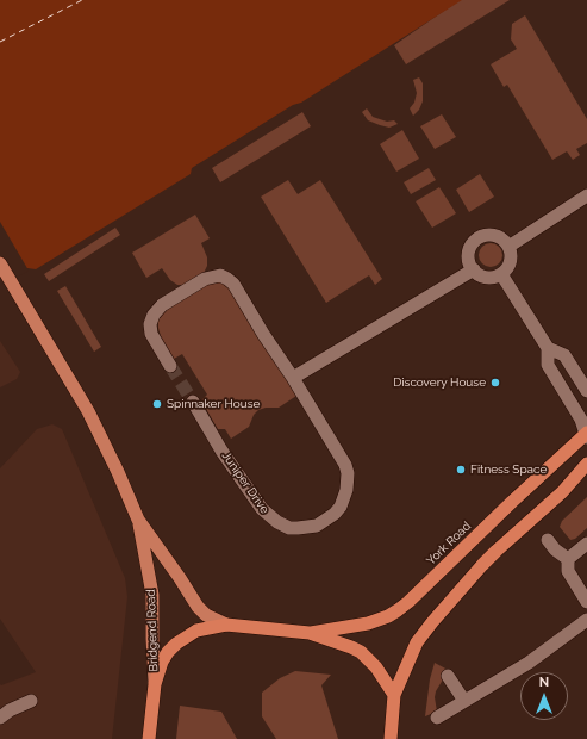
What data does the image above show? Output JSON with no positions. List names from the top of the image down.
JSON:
{
  "streets": {
    "highway": ["York Road"],
    "main road": ["Bridgend Road"],
    "street": ["Juniper Drive"]
  },
  "places": ["Discovery House", "Spinnaker House", "Fitness Space"],
  "north": "top"
}
